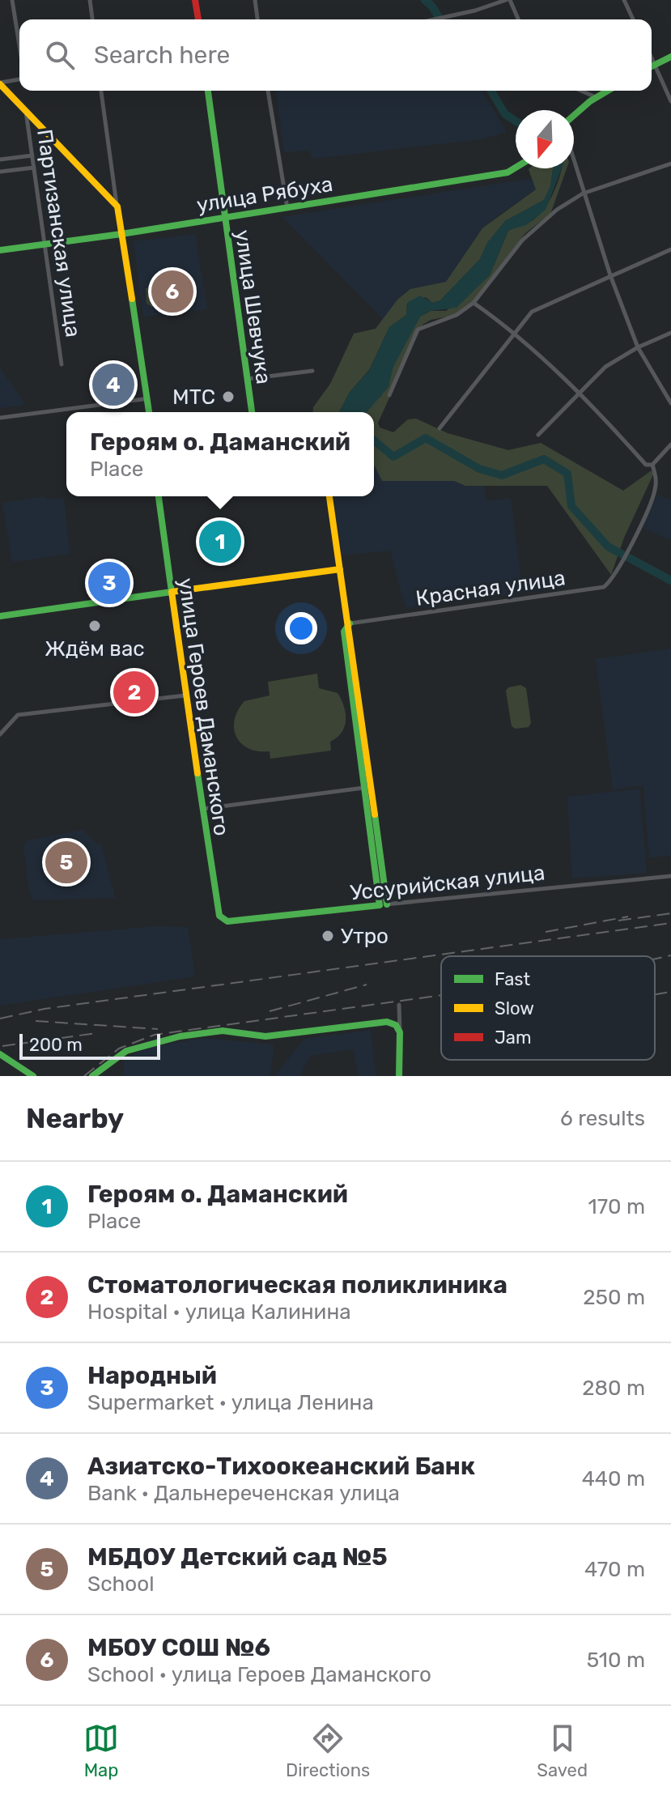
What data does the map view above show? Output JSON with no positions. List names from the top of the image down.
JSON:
{
  "streets": {
    "main road": [
      "улица Рябуха",
      "улица Шевчука",
      "улица Героев Даманского",
      "Уссурийская улица"
    ],
    "street": ["Партизанская улица", "Красная улица"]
  },
  "crossings": [
    ["улица Рябуха", "Партизанская улица"],
    ["улица Рябуха", "улица Шевчука"],
    ["улица Героев Даманского", "Уссурийская улица"]
  ],
  "places": ["МТС", "Ждём вас", "Утро"],
  "legend": ["Fast", "Slow", "Jam"],
  "scale_bar": "200 m",
  "north": "bottom",
  "page": {
    "search": "Search here",
    "pins": [
      "6",
      "4",
      "1",
      "3",
      "2",
      "5"
    ],
    "popup": ["Героям о. Даманский", "Place"],
    "scale": "200 m",
    "heading": ["Nearby", "6 results"],
    "list": [
      {
        "mark": "1",
        "name": "Героям о. Даманский",
        "note": "Place",
        "value": "170 m"
      },
      {
        "mark": "2",
        "name": "Стоматологическая поликлиника",
        "note": "Hospital · улица Калинина",
        "value": "250 m"
      },
      {
        "mark": "3",
        "name": "Народный",
        "note": "Supermarket · улица Ленина",
        "value": "280 m"
      },
      {
        "mark": "4",
        "name": "Азиатско-Тихоокеанский Банк",
        "note": "Bank · Дальнереченская улица",
        "value": "440 m"
      },
      {
        "mark": "5",
        "name": "МБДОУ Детский сад №5",
        "note": "School",
        "value": "470 m"
      },
      {
        "mark": "6",
        "name": "МБОУ СОШ №6",
        "note": "School · улица Героев Даманского",
        "value": "510 m"
      }
    ],
    "nav": ["Map", "Directions", "Saved"]
  }
}
